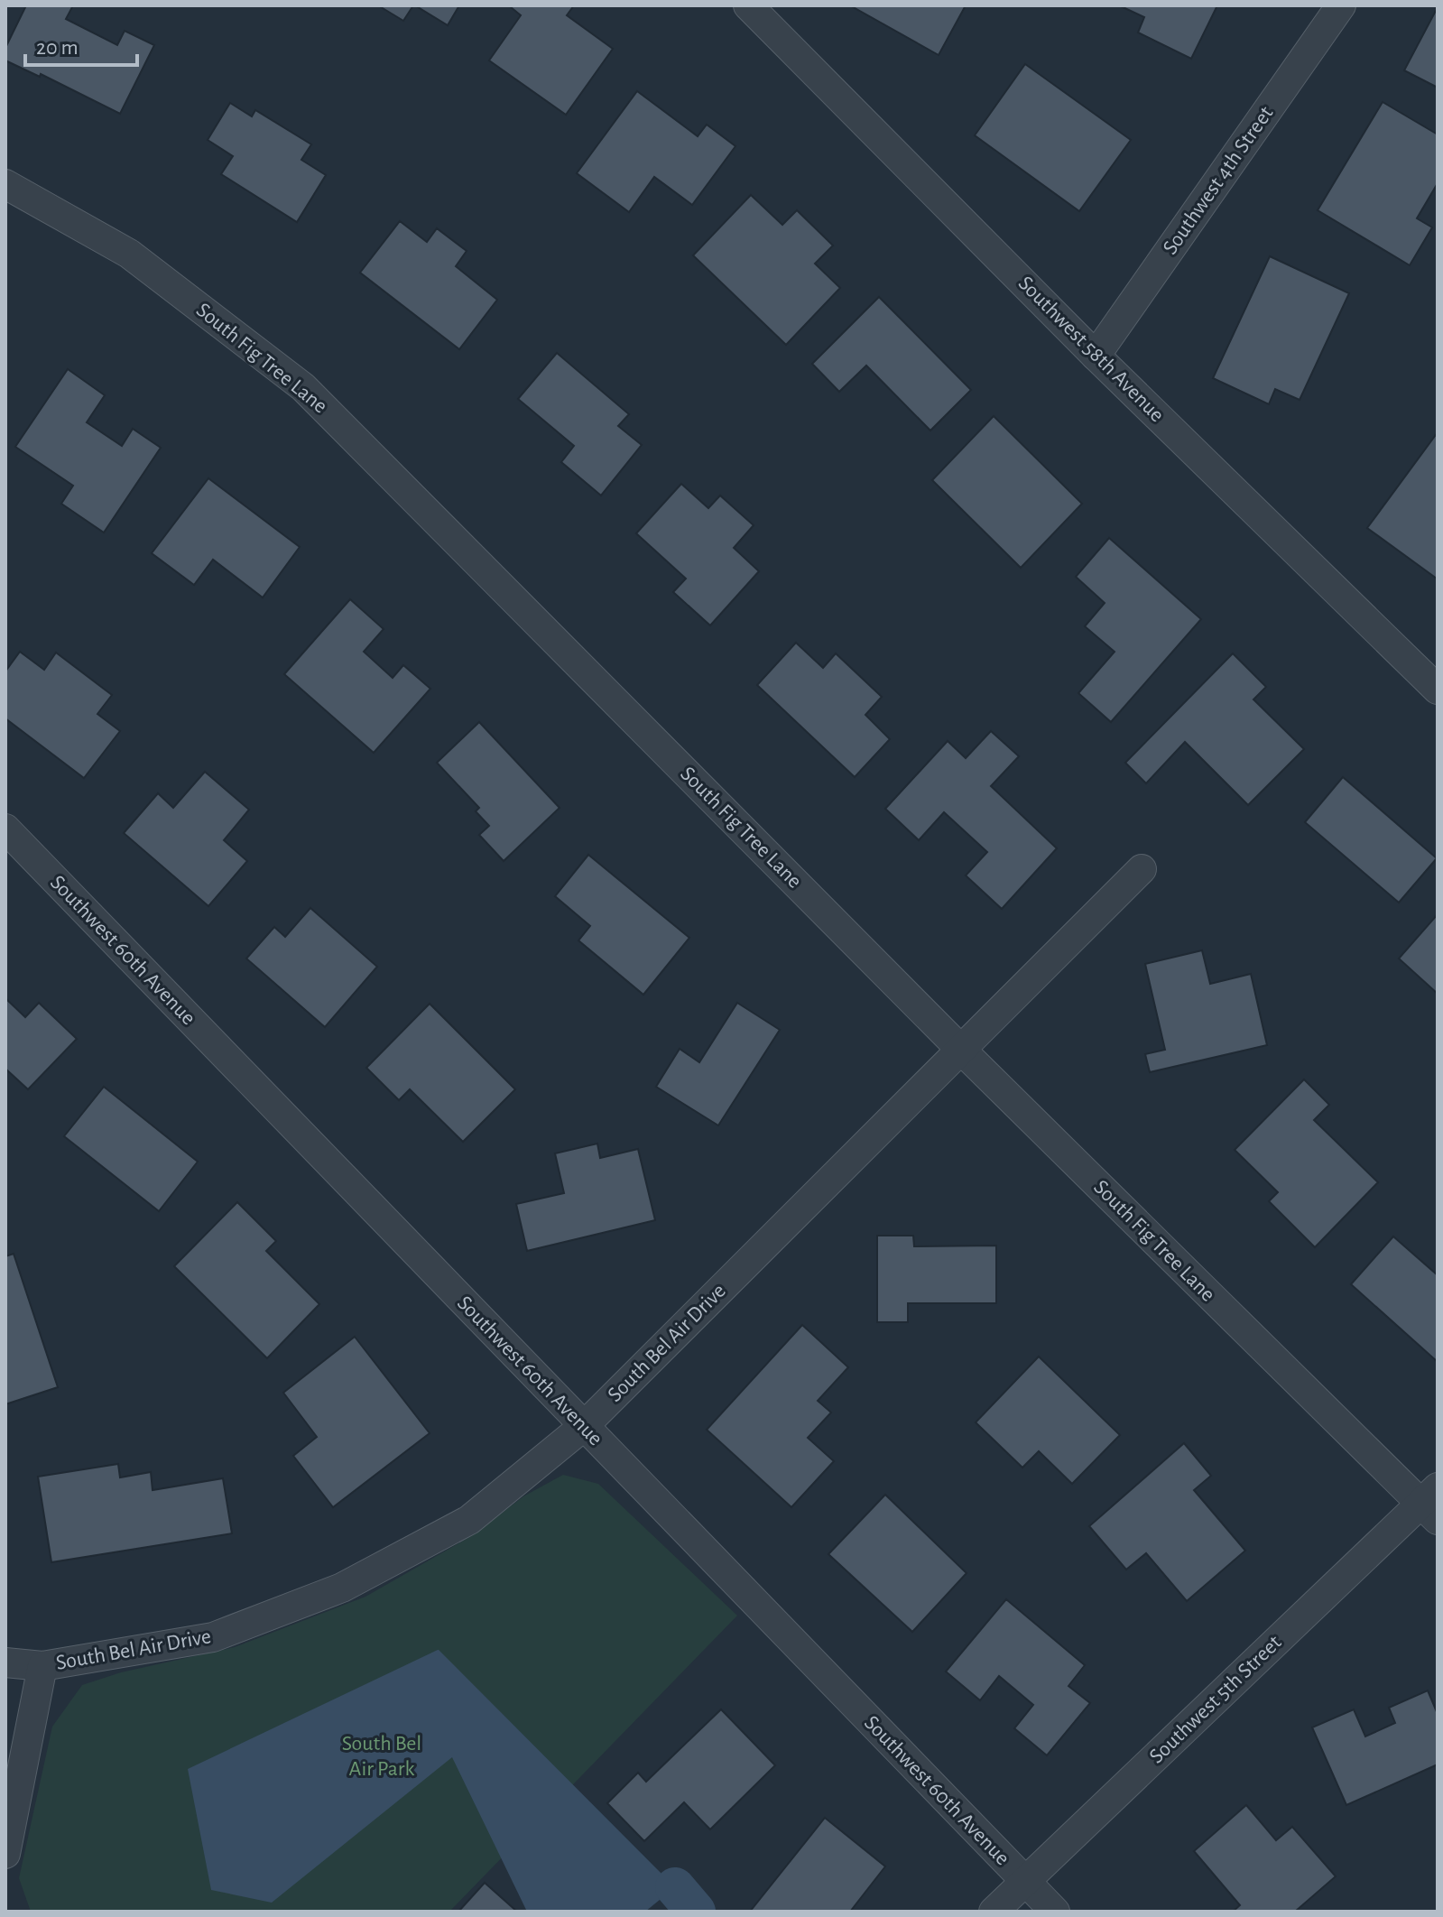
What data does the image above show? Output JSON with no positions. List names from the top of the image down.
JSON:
{
  "streets": {
    "street": [
      "Southwest 4th Street",
      "Southwest 58th Avenue",
      "South Fig Tree Lane",
      "Southwest 60th Avenue",
      "South Bel Air Drive",
      "Southwest 5th Street"
    ]
  },
  "crossings": [
    ["Southwest 4th Street", "Southwest 58th Avenue"],
    ["South Fig Tree Lane", "South Bel Air Drive"],
    ["South Fig Tree Lane", "Southwest 5th Street"],
    ["Southwest 60th Avenue", "South Bel Air Drive"],
    ["Southwest 60th Avenue", "Southwest 5th Street"]
  ],
  "parks": ["South Bel Air Park"],
  "scale_bar": "20 m"
}
